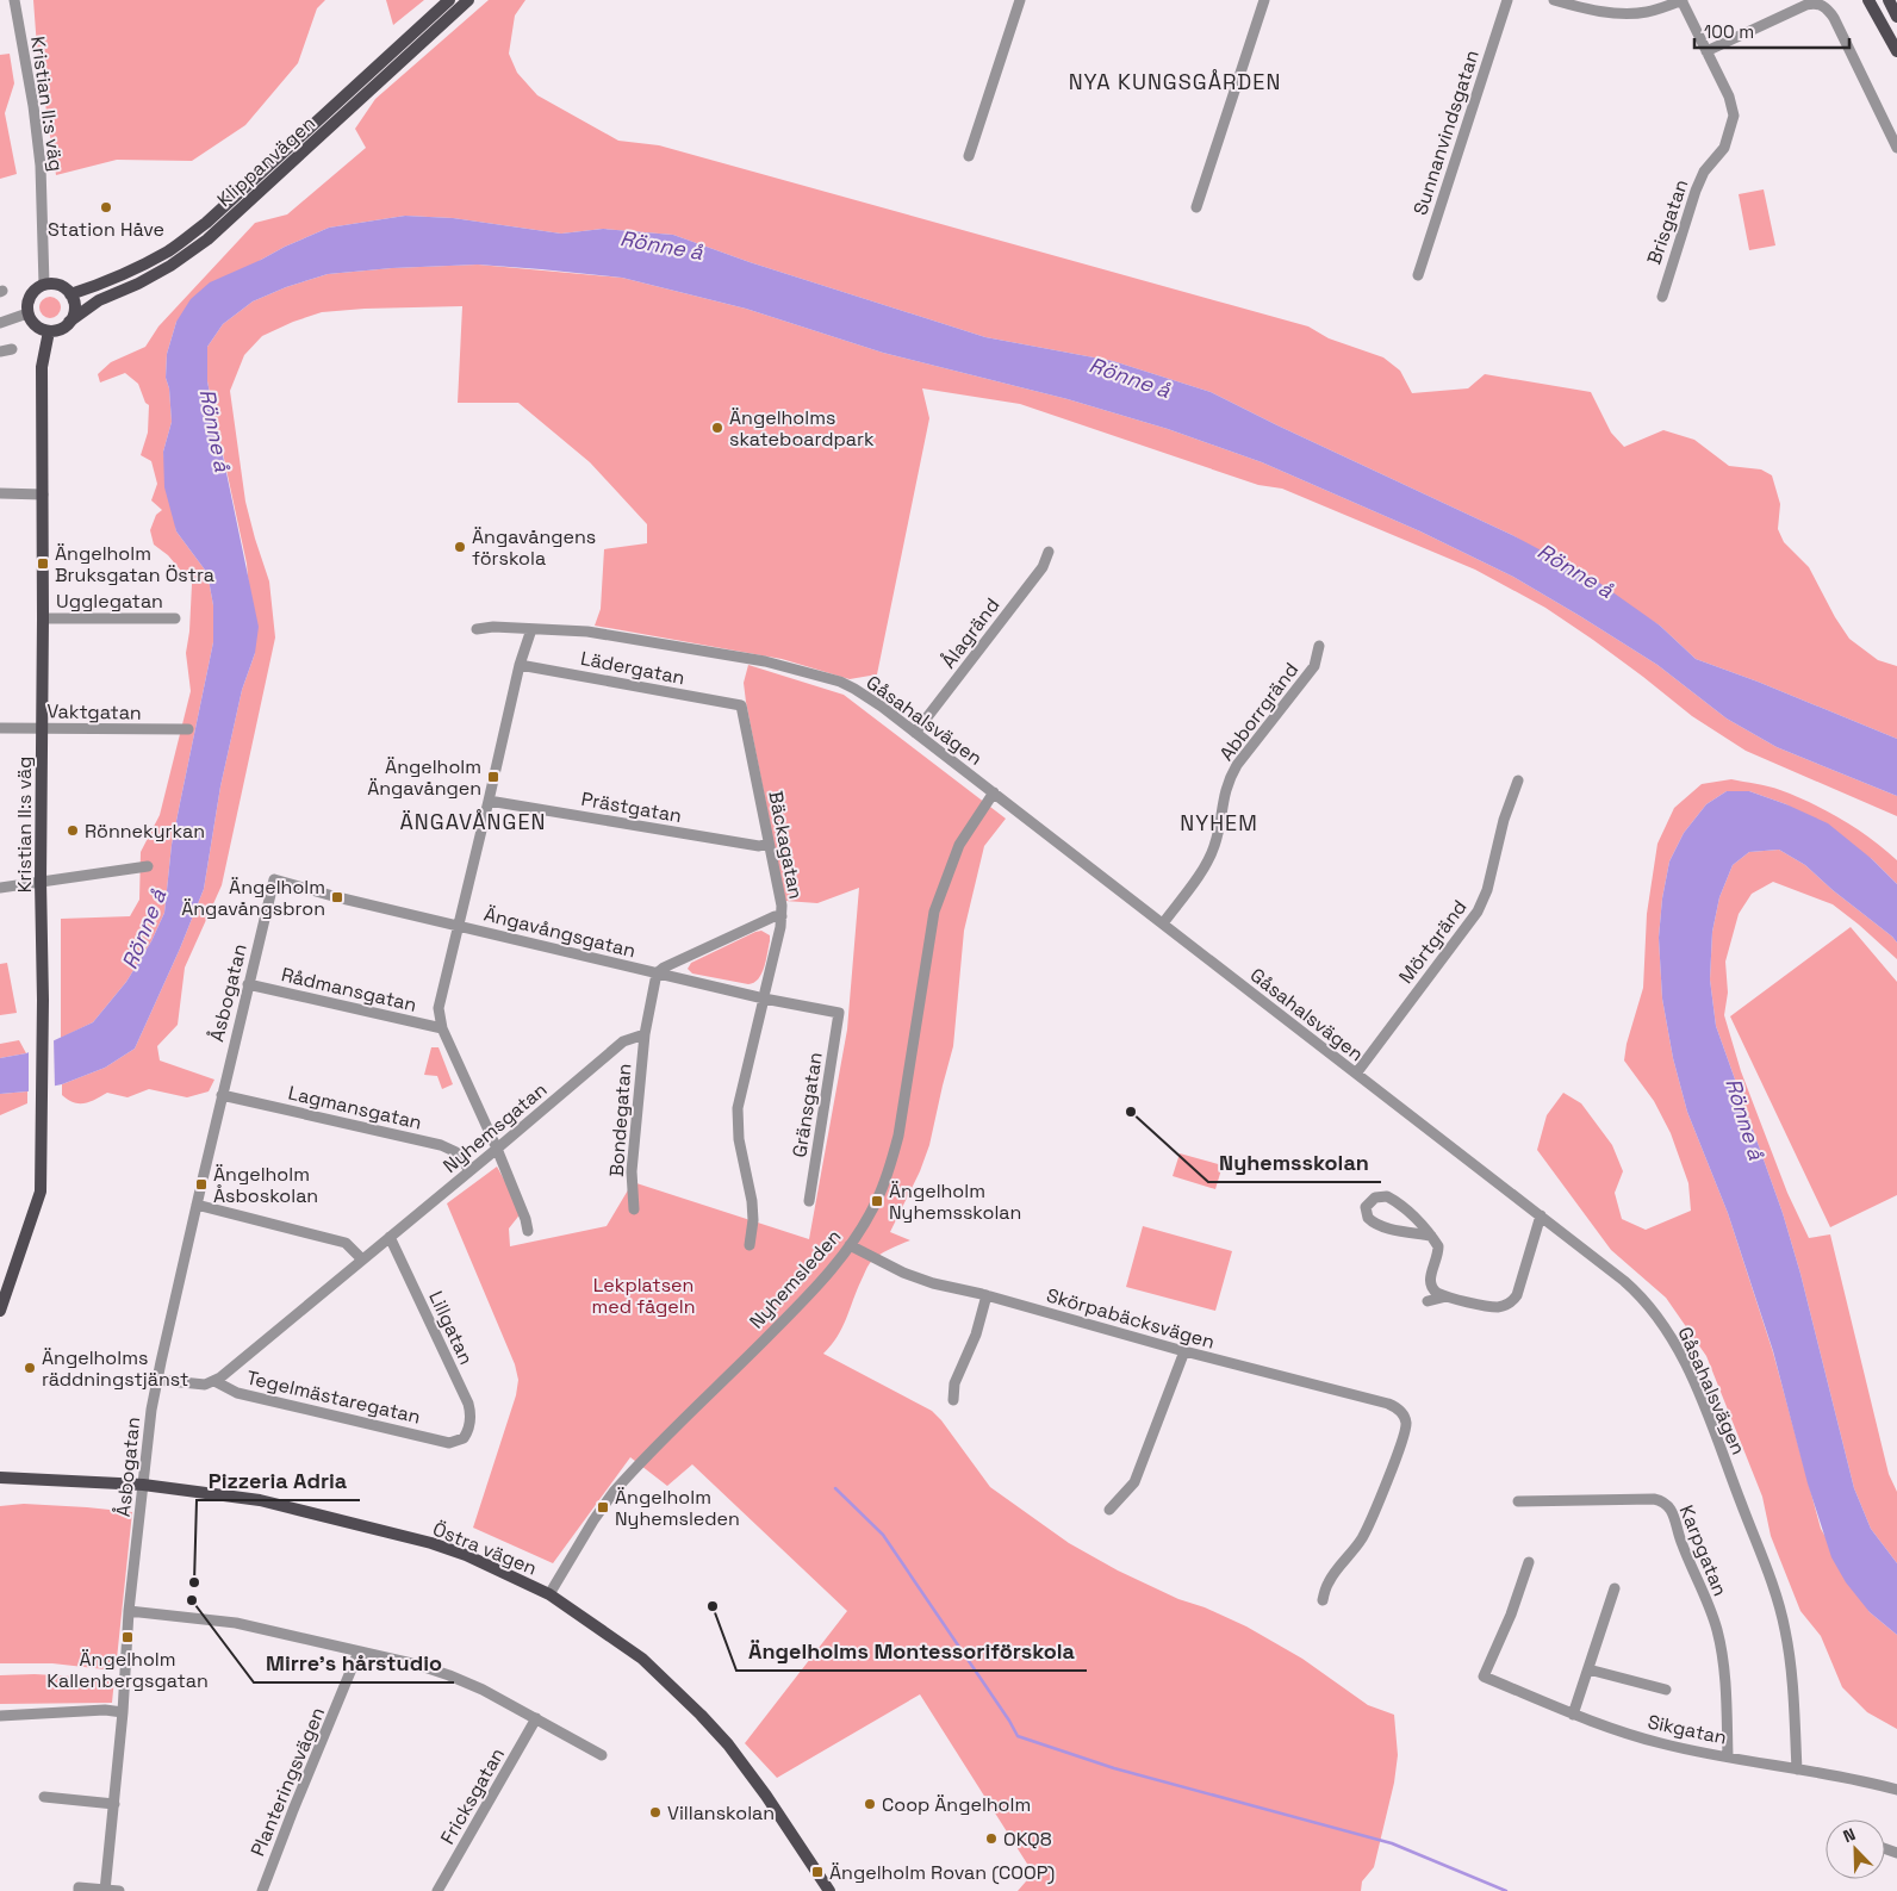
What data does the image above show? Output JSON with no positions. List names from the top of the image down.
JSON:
{
  "streets": {
    "main road": ["Kristian II:s väg", "Klippanvägen", "Östra vägen"],
    "street": [
      "Sunnanvindsgatan",
      "Brisgatan",
      "Ugglegatan",
      "Ålagränd",
      "Lädergatan",
      "Vaktgatan",
      "Abborrgränd",
      "Gåsahalsvägen",
      "Prästgatan",
      "Bäckagatan",
      "Ängavångsgatan",
      "Mörtgränd",
      "Rådmansgatan",
      "Åsbogatan",
      "Gränsgatan",
      "Lagmansgatan",
      "Bondegatan",
      "Nyhemsgatan",
      "Nyhemsleden",
      "Skörpabäcksvägen",
      "Lillgatan",
      "Tegelmästaregatan",
      "Karpgatan",
      "Sikgatan",
      "Planteringsvägen",
      "Fricksgatan"
    ]
  },
  "crossings": [
    ["Kristian II:s väg", "Klippanvägen"],
    ["Kristian II:s väg", "Ugglegatan"],
    ["Kristian II:s väg", "Vaktgatan"],
    ["Ålagränd", "Gåsahalsvägen"],
    ["Lädergatan", "Bäckagatan"],
    ["Abborrgränd", "Gåsahalsvägen"],
    ["Gåsahalsvägen", "Mörtgränd"],
    ["Gåsahalsvägen", "Nyhemsleden"],
    ["Gåsahalsvägen", "Sikgatan"],
    ["Prästgatan", "Bäckagatan"],
    ["Bäckagatan", "Ängavångsgatan"],
    ["Ängavångsgatan", "Åsbogatan"],
    ["Ängavångsgatan", "Gränsgatan"],
    ["Rådmansgatan", "Åsbogatan"],
    ["Åsbogatan", "Lagmansgatan"],
    ["Åsbogatan", "Tegelmästaregatan"],
    ["Åsbogatan", "Östra vägen"],
    ["Lagmansgatan", "Nyhemsgatan"],
    ["Bondegatan", "Nyhemsgatan"],
    ["Nyhemsgatan", "Lillgatan"],
    ["Nyhemsgatan", "Tegelmästaregatan"],
    ["Nyhemsleden", "Skörpabäcksvägen"],
    ["Nyhemsleden", "Östra vägen"],
    ["Lillgatan", "Tegelmästaregatan"],
    ["Karpgatan", "Sikgatan"]
  ],
  "districts": ["NYA KUNGSGÅRDEN", "ÄNGAVÅNGEN", "NYHEM"],
  "water": ["Rönne å"],
  "parks": ["Lekplatsen med fågeln"],
  "places": {
    "other": [
      "Station Håve",
      "Ängelholms skateboardpark",
      "Ängavångens förskola",
      "Rönnekyrkan",
      "Nyhemsskolan",
      "Ängelholms räddningstjänst",
      "Pizzeria Adria",
      "Mirre's hårstudio",
      "Ängelholms Montessoriförskola",
      "Coop Ängelholm",
      "Villanskolan",
      "OKQ8"
    ],
    "transit": [
      "Ängelholm Bruksgatan Östra",
      "Ängelholm Ängavången",
      "Ängelholm Ängavångsbron",
      "Ängelholm Åsboskolan",
      "Ängelholm Nyhemsskolan",
      "Ängelholm Nyhemsleden",
      "Ängelholm Kallenbergsgatan",
      "Ängelholm Rovan (COOP)"
    ]
  },
  "scale_bar": "100 m",
  "north": "top left"
}
